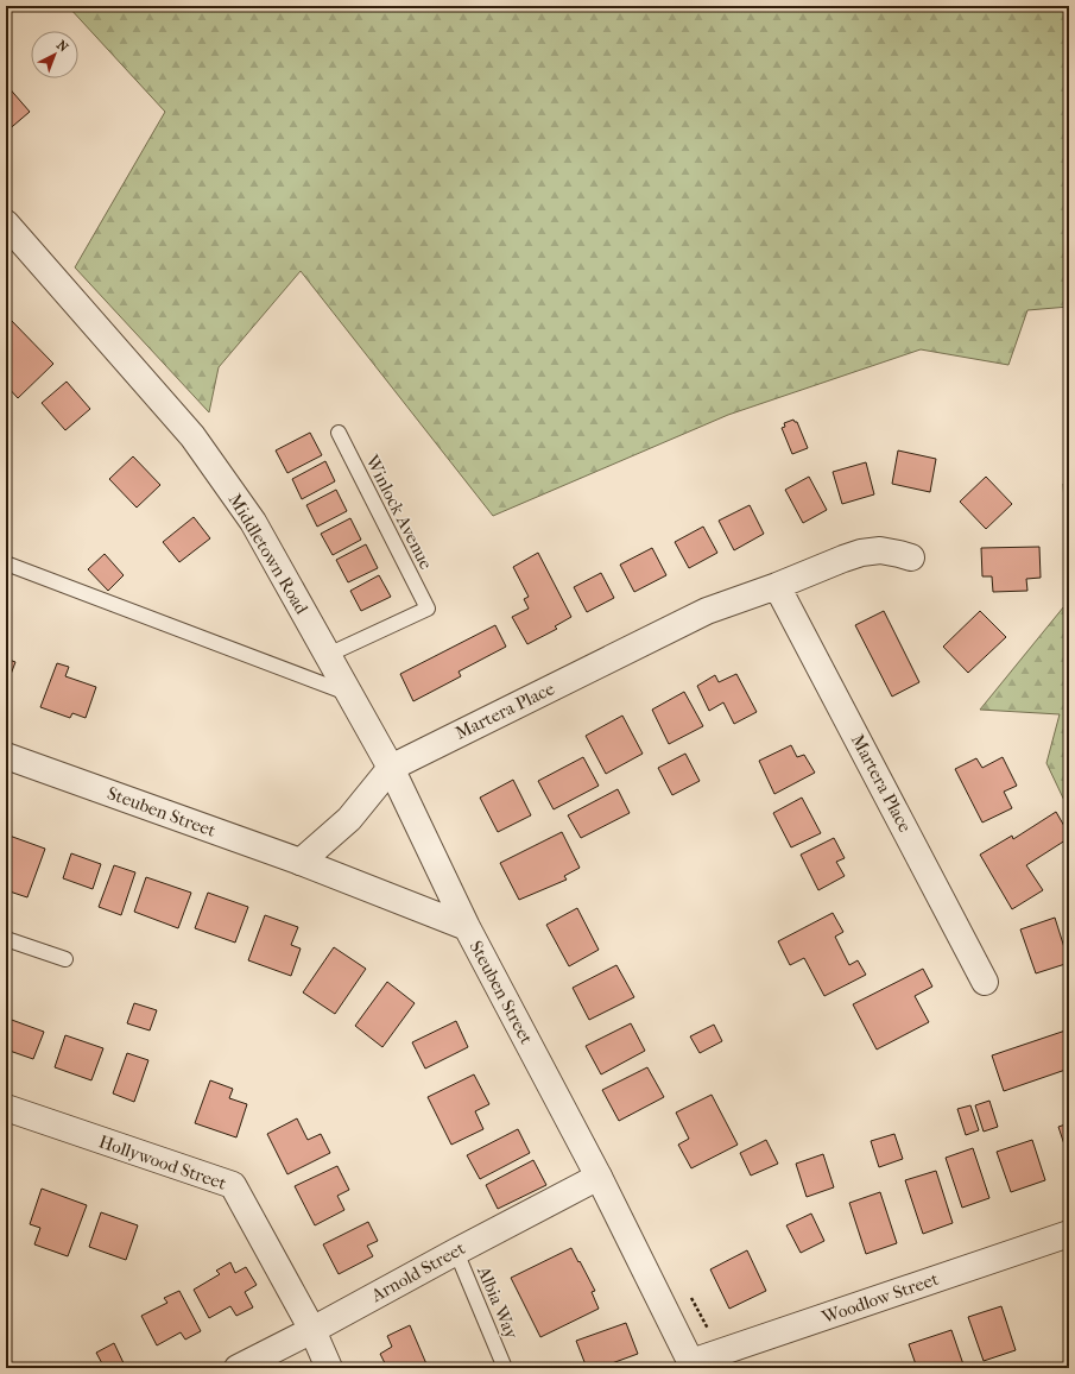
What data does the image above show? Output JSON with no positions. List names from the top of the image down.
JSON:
{
  "streets": {
    "street": [
      "Middletown Road",
      "Martera Place",
      "Steuben Street",
      "Hollywood Street",
      "Arnold Street",
      "Woodlow Street"
    ],
    "lane": ["Winlock Avenue", "Albia Way"]
  },
  "crossings": [
    ["Winlock Avenue", "Middletown Road"],
    ["Middletown Road", "Martera Place"],
    ["Middletown Road", "Steuben Street"],
    ["Steuben Street", "Arnold Street"],
    ["Steuben Street", "Woodlow Street"],
    ["Hollywood Street", "Arnold Street"],
    ["Arnold Street", "Albia Way"]
  ],
  "north": "top right"
}
